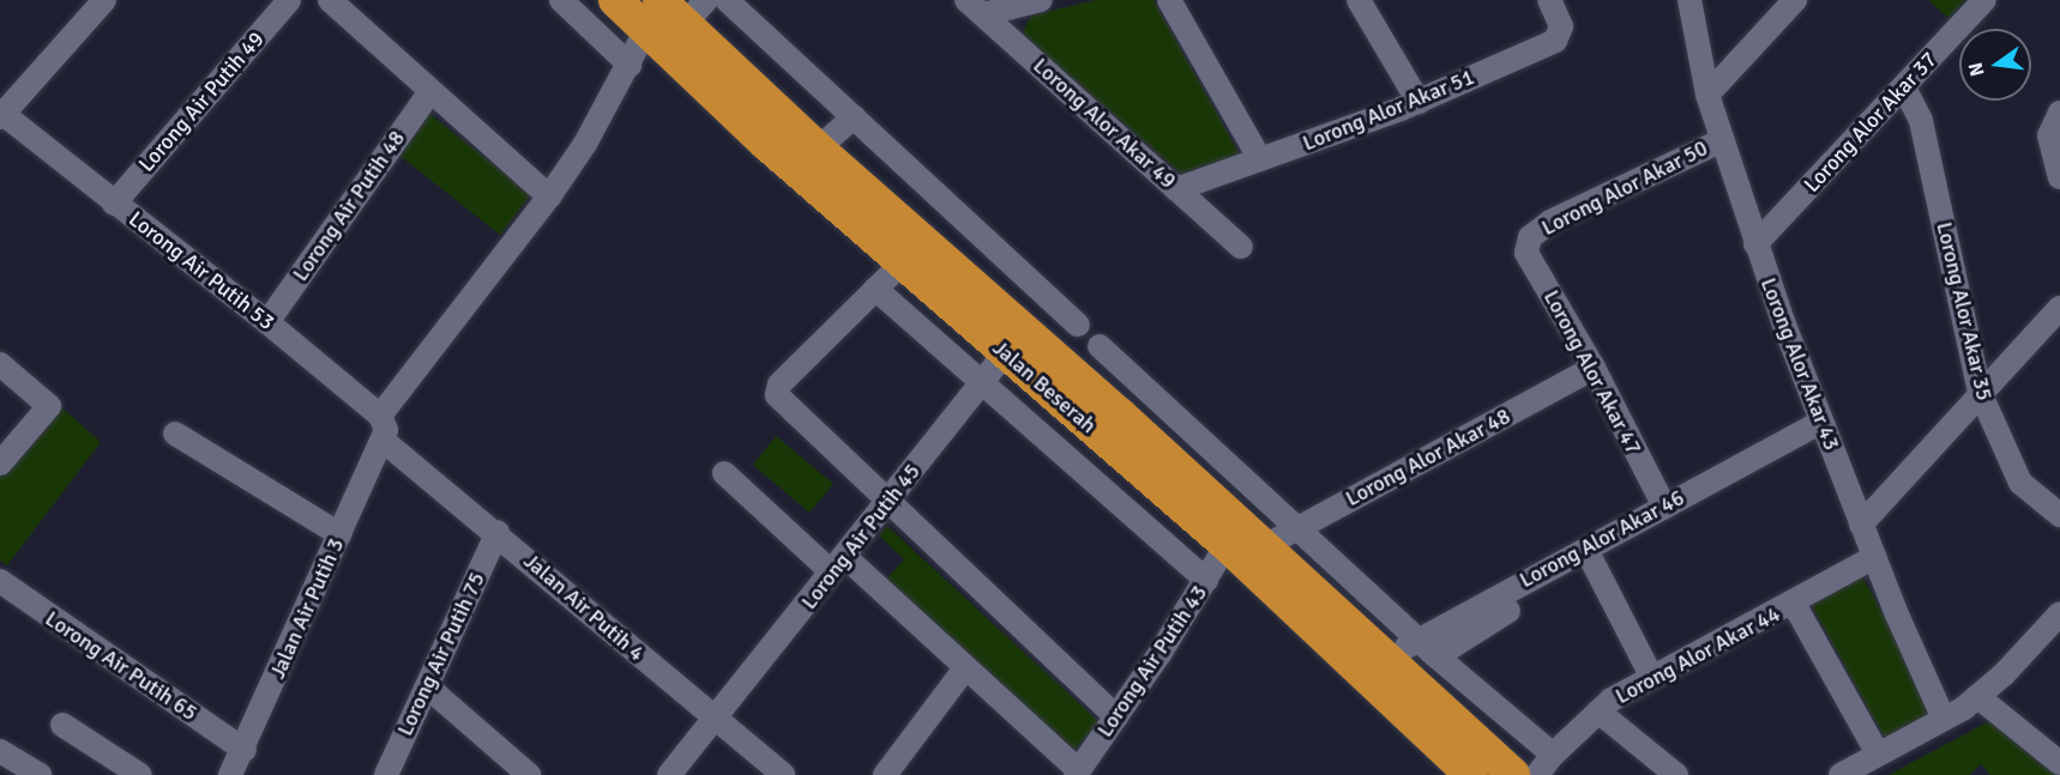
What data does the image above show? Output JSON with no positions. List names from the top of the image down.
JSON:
{
  "streets": {
    "highway": ["Jalan Beserah"],
    "street": [
      "Lorong Air Putih 49",
      "Lorong Alor Akar 51",
      "Lorong Alor Akar 37",
      "Lorong Alor Akar 49",
      "Lorong Alor Akar 50",
      "Lorong Air Putih 48",
      "Lorong Air Putih 53",
      "Lorong Alor Akar 35",
      "Lorong Alor Akar 43",
      "Lorong Alor Akar 47",
      "Lorong Alor Akar 48",
      "Lorong Air Putih 45",
      "Lorong Alor Akar 46",
      "Jalan Air Putih 4",
      "Jalan Air Putih 3",
      "Lorong Air Putih 75",
      "Lorong Alor Akar 44",
      "Lorong Air Putih 43",
      "Lorong Air Putih 65"
    ]
  },
  "crossings": [
    ["Lorong Air Putih 49", "Lorong Air Putih 53"],
    ["Lorong Alor Akar 51", "Lorong Alor Akar 49"],
    ["Lorong Alor Akar 37", "Lorong Alor Akar 35"],
    ["Lorong Alor Akar 37", "Lorong Alor Akar 43"],
    ["Lorong Alor Akar 50", "Lorong Alor Akar 43"],
    ["Lorong Alor Akar 50", "Lorong Alor Akar 47"],
    ["Lorong Air Putih 48", "Lorong Air Putih 53"],
    ["Lorong Alor Akar 43", "Lorong Alor Akar 46"],
    ["Lorong Alor Akar 43", "Lorong Alor Akar 44"],
    ["Lorong Alor Akar 47", "Lorong Alor Akar 48"],
    ["Lorong Alor Akar 47", "Lorong Alor Akar 46"],
    ["Jalan Beserah", "Lorong Alor Akar 48"],
    ["Jalan Beserah", "Lorong Air Putih 45"],
    ["Jalan Beserah", "Lorong Alor Akar 46"],
    ["Jalan Beserah", "Lorong Air Putih 43"],
    ["Lorong Air Putih 45", "Jalan Air Putih 4"],
    ["Jalan Air Putih 4", "Jalan Air Putih 3"],
    ["Jalan Air Putih 4", "Lorong Air Putih 75"],
    ["Jalan Air Putih 3", "Lorong Air Putih 65"]
  ],
  "north": "left"
}
